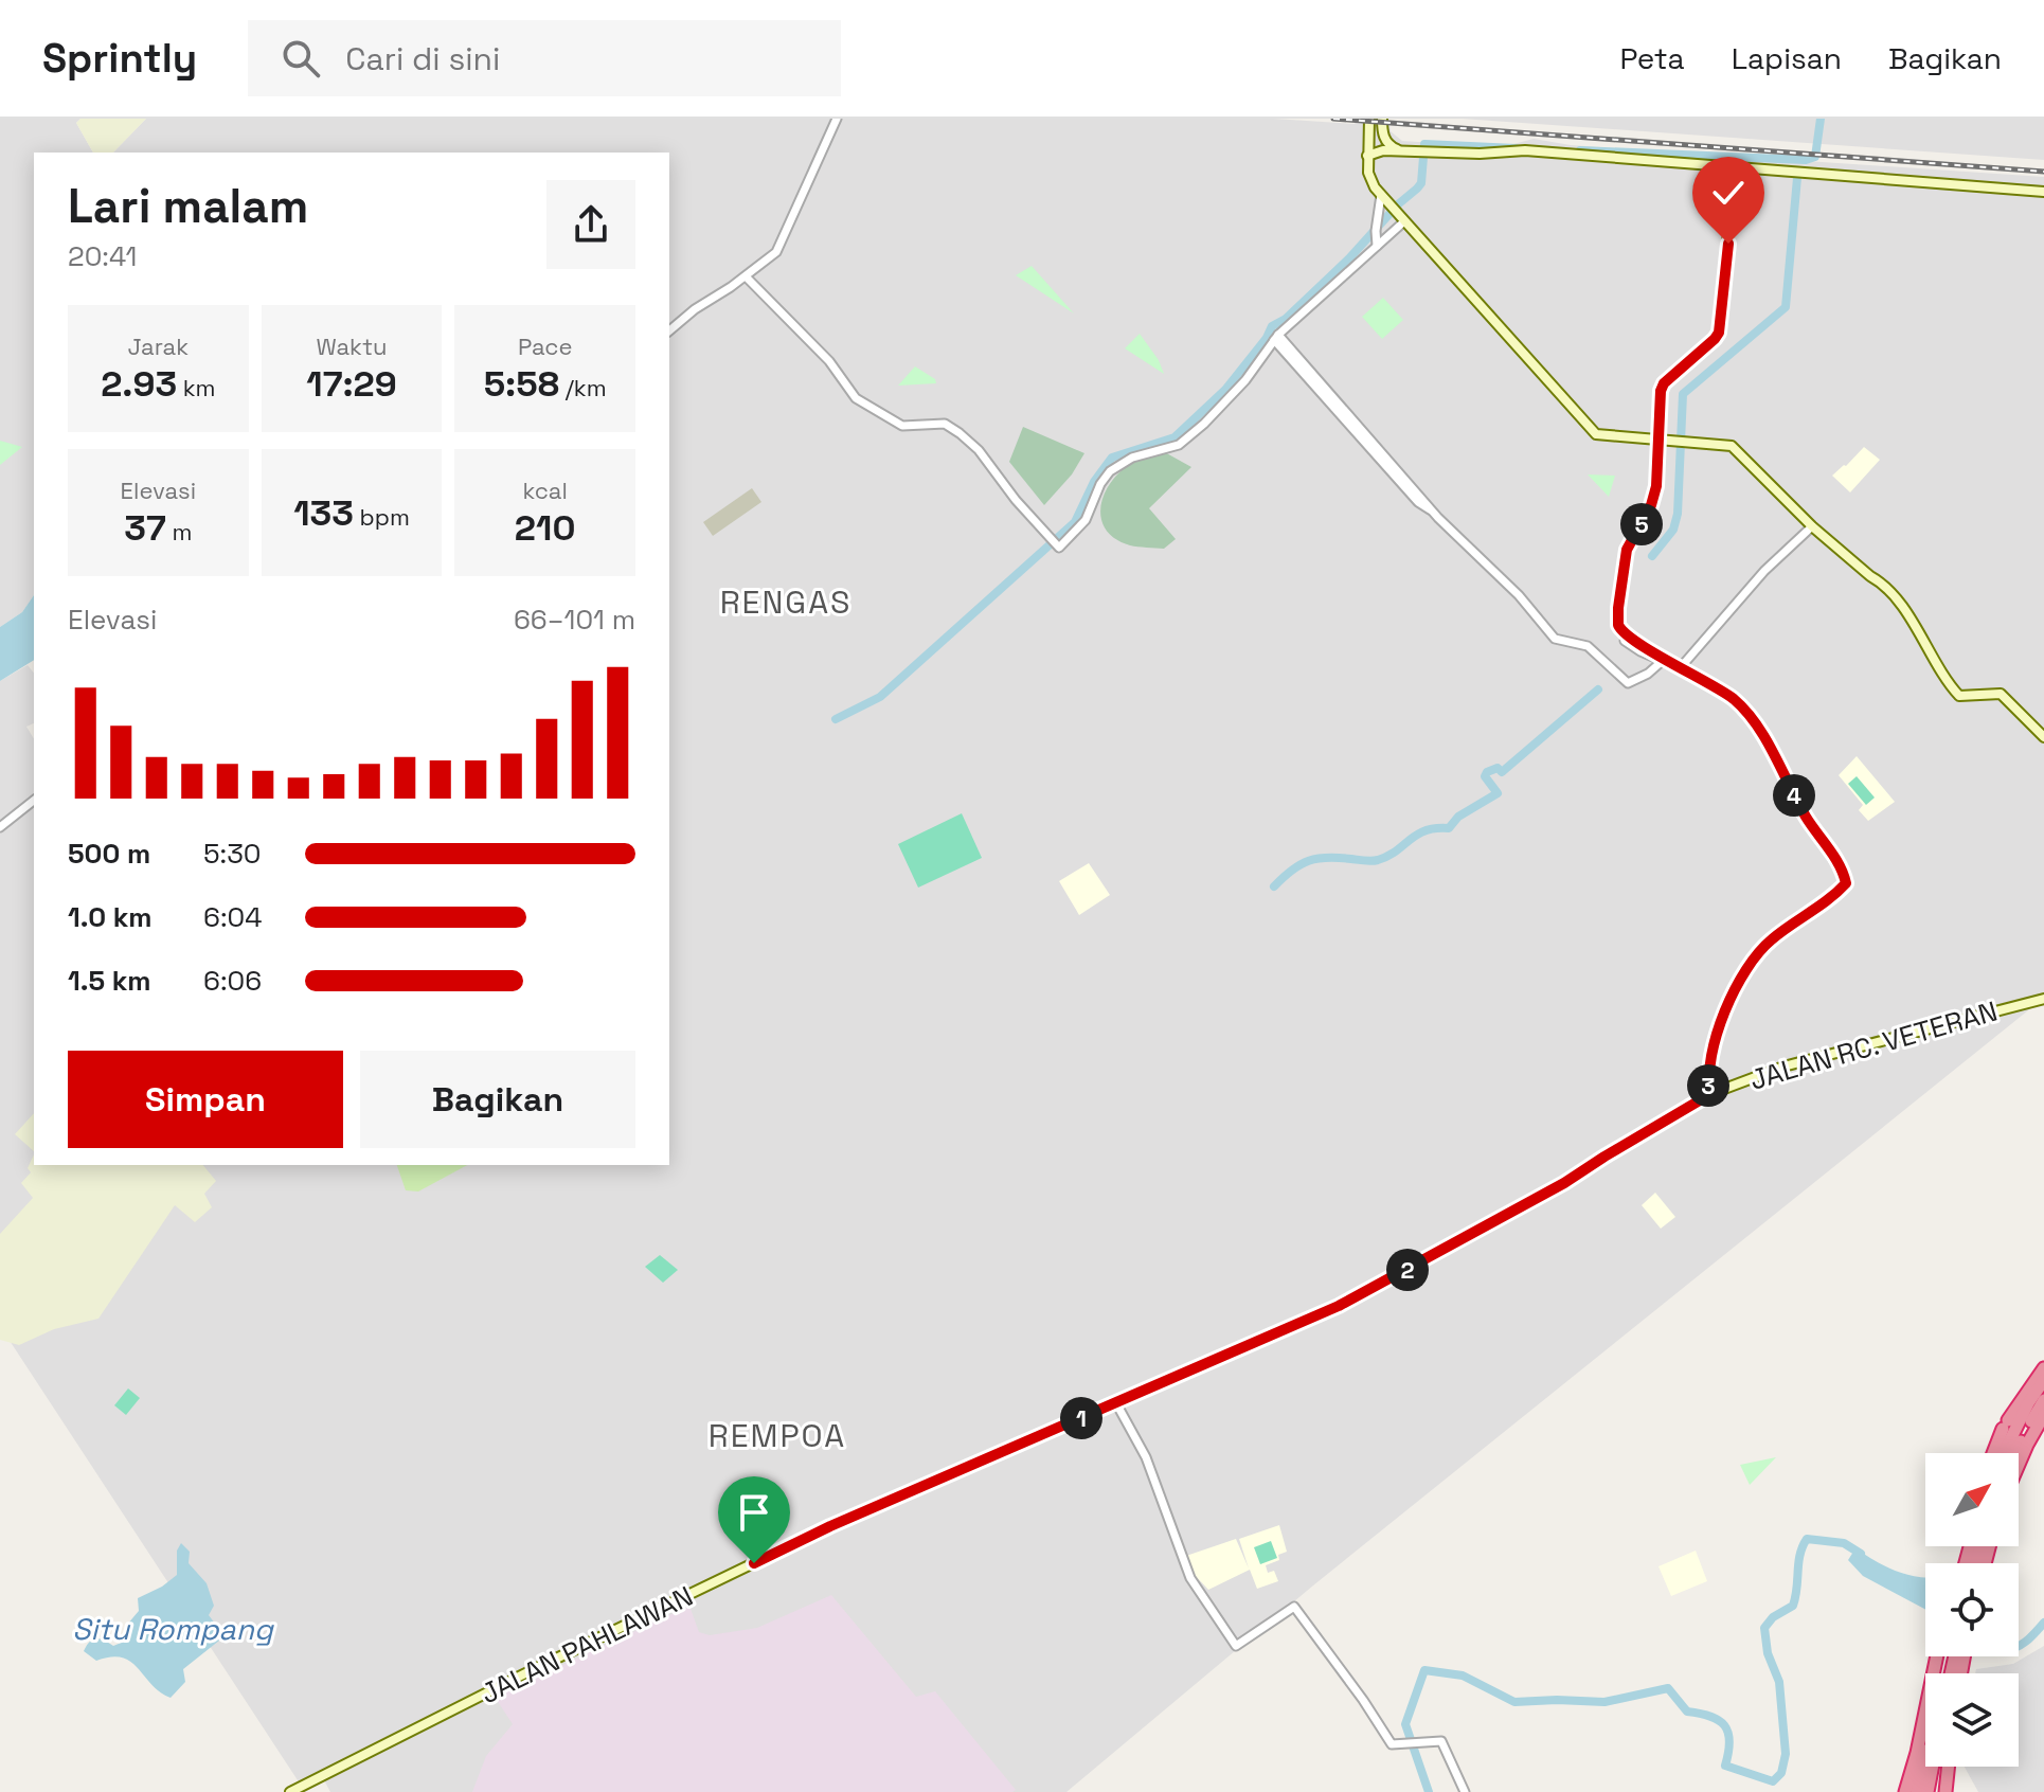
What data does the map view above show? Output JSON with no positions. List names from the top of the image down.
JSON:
{
  "streets": {
    "main road": ["JALAN RC. VETERAN", "JALAN PAHLAWAN"]
  },
  "crossings": [
    ["JALAN RC. VETERAN", "JALAN PAHLAWAN"]
  ],
  "districts": ["RENGAS", "REMPOA"],
  "water": ["Situ Rompang"],
  "north": "top right",
  "page": {
    "header": "Sprintly",
    "search": "Cari di sini",
    "nav": ["Peta", "Lapisan", "Bagikan"],
    "heading": ["Lari malam", "20:41"],
    "stats": [
      ["Jarak", "2.93 km"],
      ["Waktu", "17:29"],
      ["Pace", "5:58 /km"],
      ["Elevasi", "37 m"],
      ["133 bpm"],
      ["kcal", "210"]
    ],
    "pins": [
      "5",
      "4",
      "3",
      "2",
      "1"
    ],
    "chart": ["Elevasi", "66–101 m"],
    "list": [
      {
        "name": "500 m",
        "note": "5:30"
      },
      {
        "name": "1.0 km",
        "note": "6:04"
      },
      {
        "name": "1.5 km",
        "note": "6:06"
      }
    ],
    "buttons": ["Simpan", "Bagikan"]
  }
}
